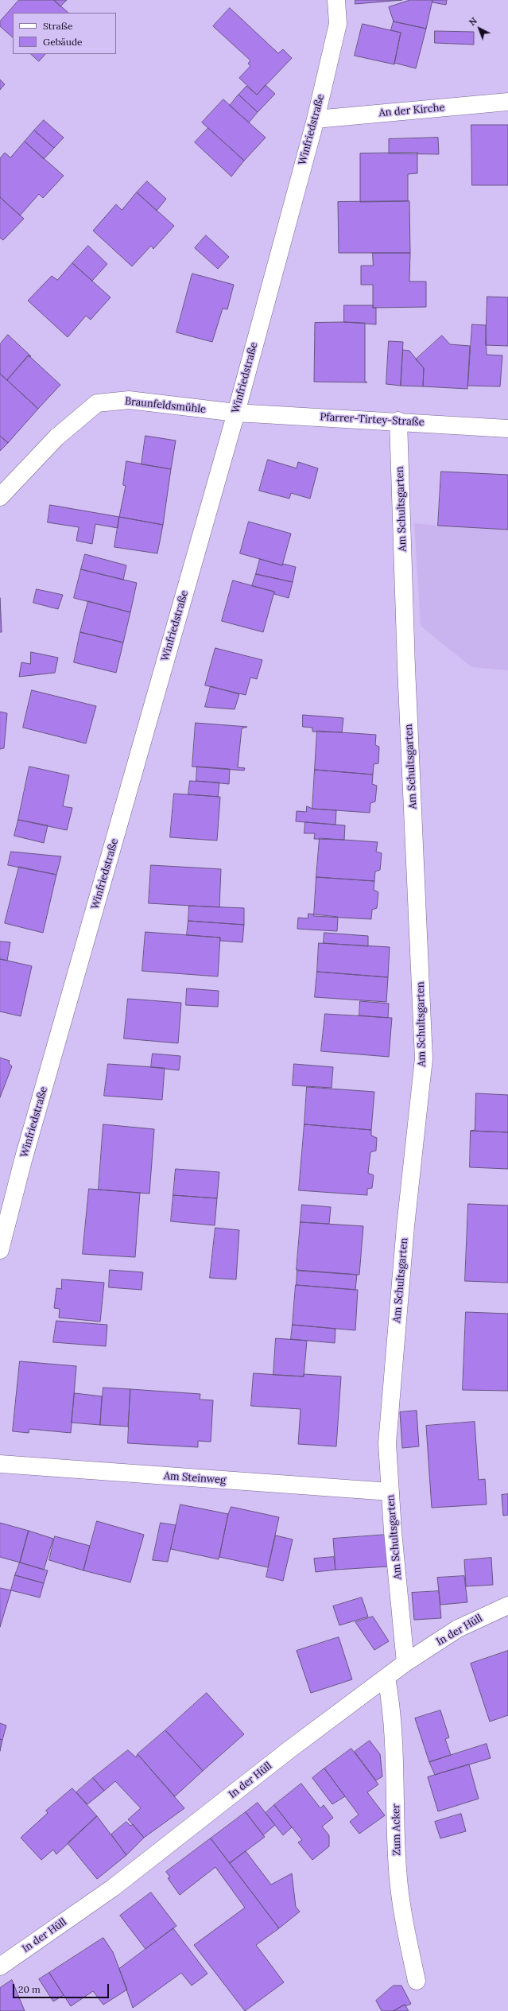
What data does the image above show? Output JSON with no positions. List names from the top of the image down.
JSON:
{
  "streets": {
    "street": [
      "An der Kirche",
      "Winfriedstraße",
      "Braunfeldsmühle",
      "Pfarrer-Tirtey-Straße",
      "Am Schultsgarten",
      "Am Steinweg",
      "In der Hüll",
      "Zum Acker"
    ]
  },
  "crossings": [
    ["An der Kirche", "Winfriedstraße"],
    ["Winfriedstraße", "Braunfeldsmühle"],
    ["Winfriedstraße", "Pfarrer-Tirtey-Straße"],
    ["Braunfeldsmühle", "Pfarrer-Tirtey-Straße"],
    ["Pfarrer-Tirtey-Straße", "Am Schultsgarten"],
    ["Am Schultsgarten", "Am Steinweg"],
    ["Am Schultsgarten", "In der Hüll"],
    ["In der Hüll", "Zum Acker"]
  ],
  "legend": ["Straße", "Gebäude"],
  "scale_bar": "20 m",
  "north": "top left"
}
